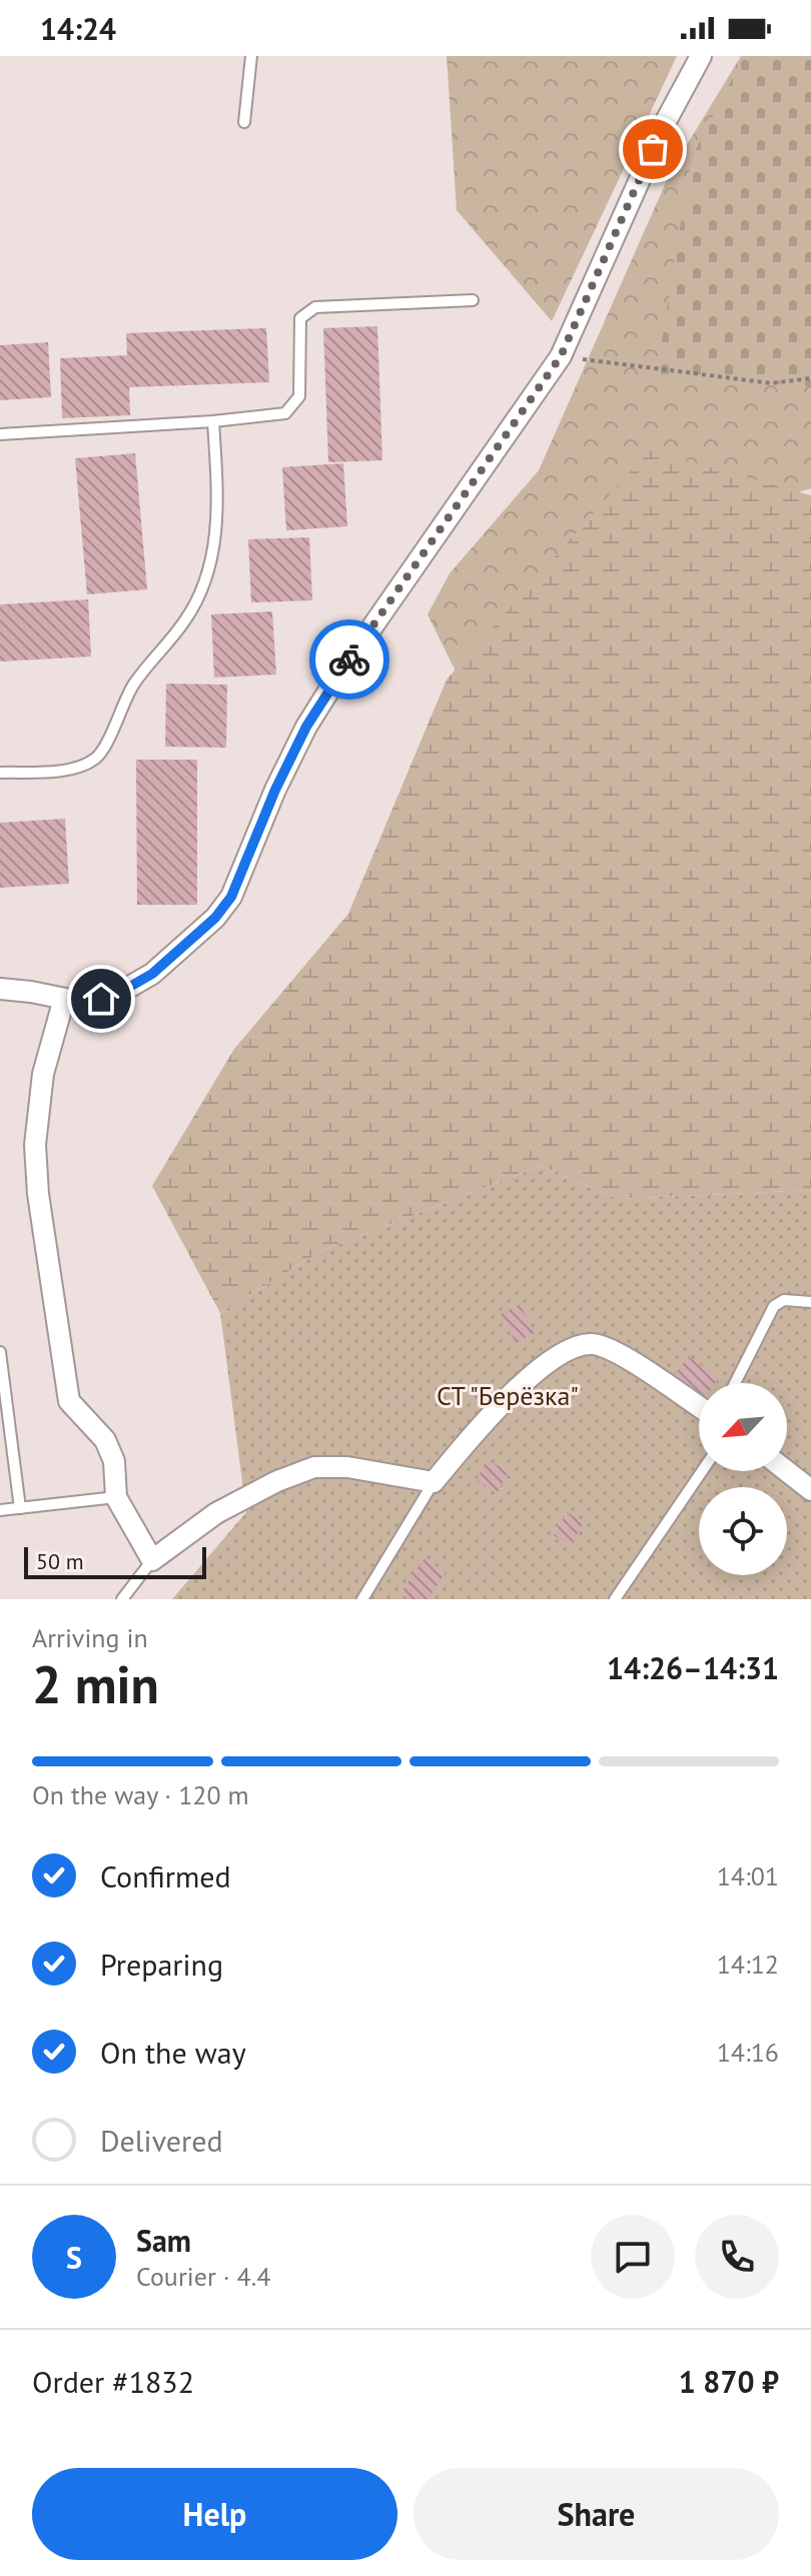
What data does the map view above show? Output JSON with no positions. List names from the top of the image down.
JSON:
{
  "parks": ["СТ \"Берёзка\""],
  "scale_bar": "50 m",
  "north": "bottom left",
  "page": {
    "status": "14:24",
    "scale": "50 m",
    "heading": ["2 min", "Arriving in", "14:26–14:31"],
    "panel": [
      "Sam",
      "Courier · 4.4",
      "Order #1832",
      "1 870 ₽"
    ],
    "bar": "On the way · 120 m",
    "list": [
      ["Confirmed", "14:01"],
      ["Preparing", "14:12"],
      ["On the way", "14:16"],
      "Delivered"
    ],
    "round": "S",
    "buttons": ["Help", "Share"]
  }
}
